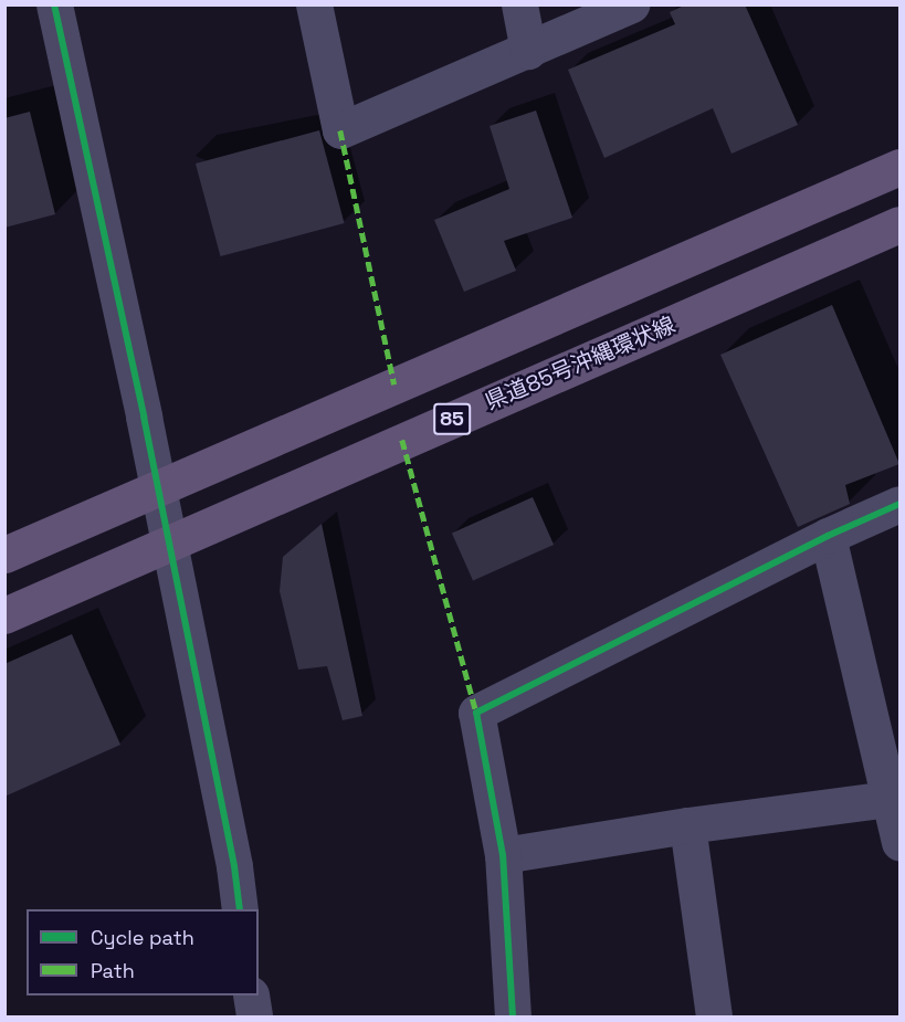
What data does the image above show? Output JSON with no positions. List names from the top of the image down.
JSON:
{
  "streets": {
    "main road": ["県道85号沖縄環状線", "85"]
  },
  "legend": ["Cycle path", "Path"]
}
